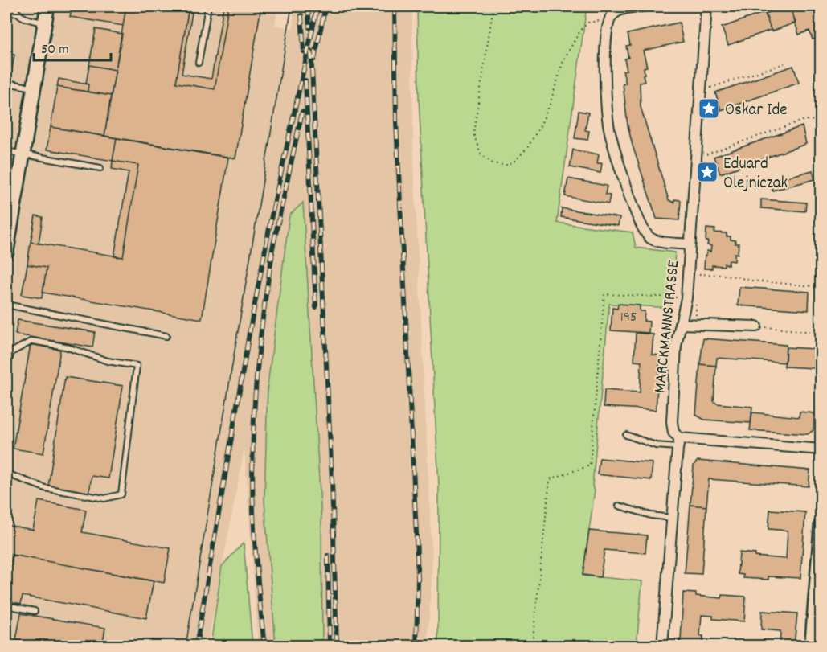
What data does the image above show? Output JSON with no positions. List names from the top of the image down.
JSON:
{
  "streets": {
    "street": ["MARCKMANNSTRASSE"]
  },
  "places": {
    "place": ["Oskar Ide", "Eduard Olejniczak"]
  },
  "house_numbers": ["195"],
  "scale_bar": "50 m"
}
